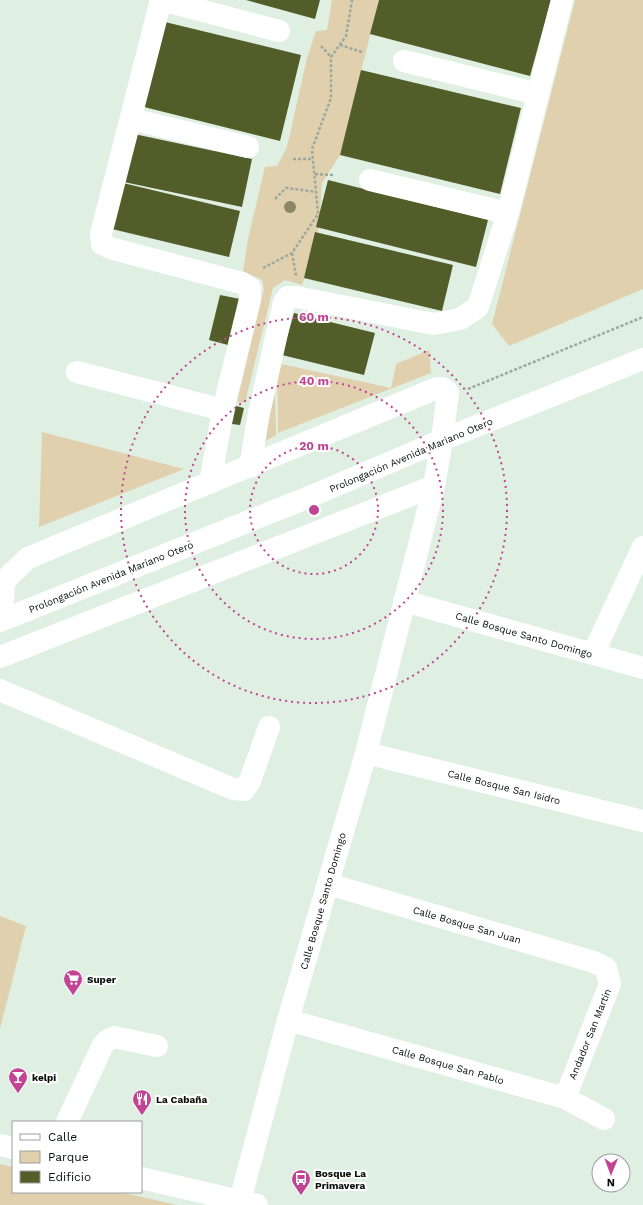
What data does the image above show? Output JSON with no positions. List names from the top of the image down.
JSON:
{
  "streets": {
    "street": [
      "Prolongación Avenida Mariano Otero",
      "Calle Bosque Santo Domingo",
      "Calle Bosque San Isidro",
      "Calle Bosque San Juan",
      "Andador San Martín",
      "Calle Bosque San Pablo"
    ]
  },
  "crossings": [
    ["Prolongación Avenida Mariano Otero", "Calle Bosque Santo Domingo"],
    ["Calle Bosque Santo Domingo", "Calle Bosque San Isidro"],
    ["Calle Bosque Santo Domingo", "Calle Bosque San Juan"],
    ["Calle Bosque Santo Domingo", "Calle Bosque San Pablo"],
    ["Calle Bosque San Juan", "Andador San Martín"],
    ["Andador San Martín", "Calle Bosque San Pablo"]
  ],
  "places": {
    "supermarket": ["Super"],
    "bar": ["kelpi"],
    "restaurant": ["La Cabaña"],
    "bus stop": ["Bosque La Primavera"]
  },
  "legend": ["Calle", "Parque", "Edificio"],
  "north": "bottom",
  "rings": ["60 m", "40 m", "20 m"]
}
